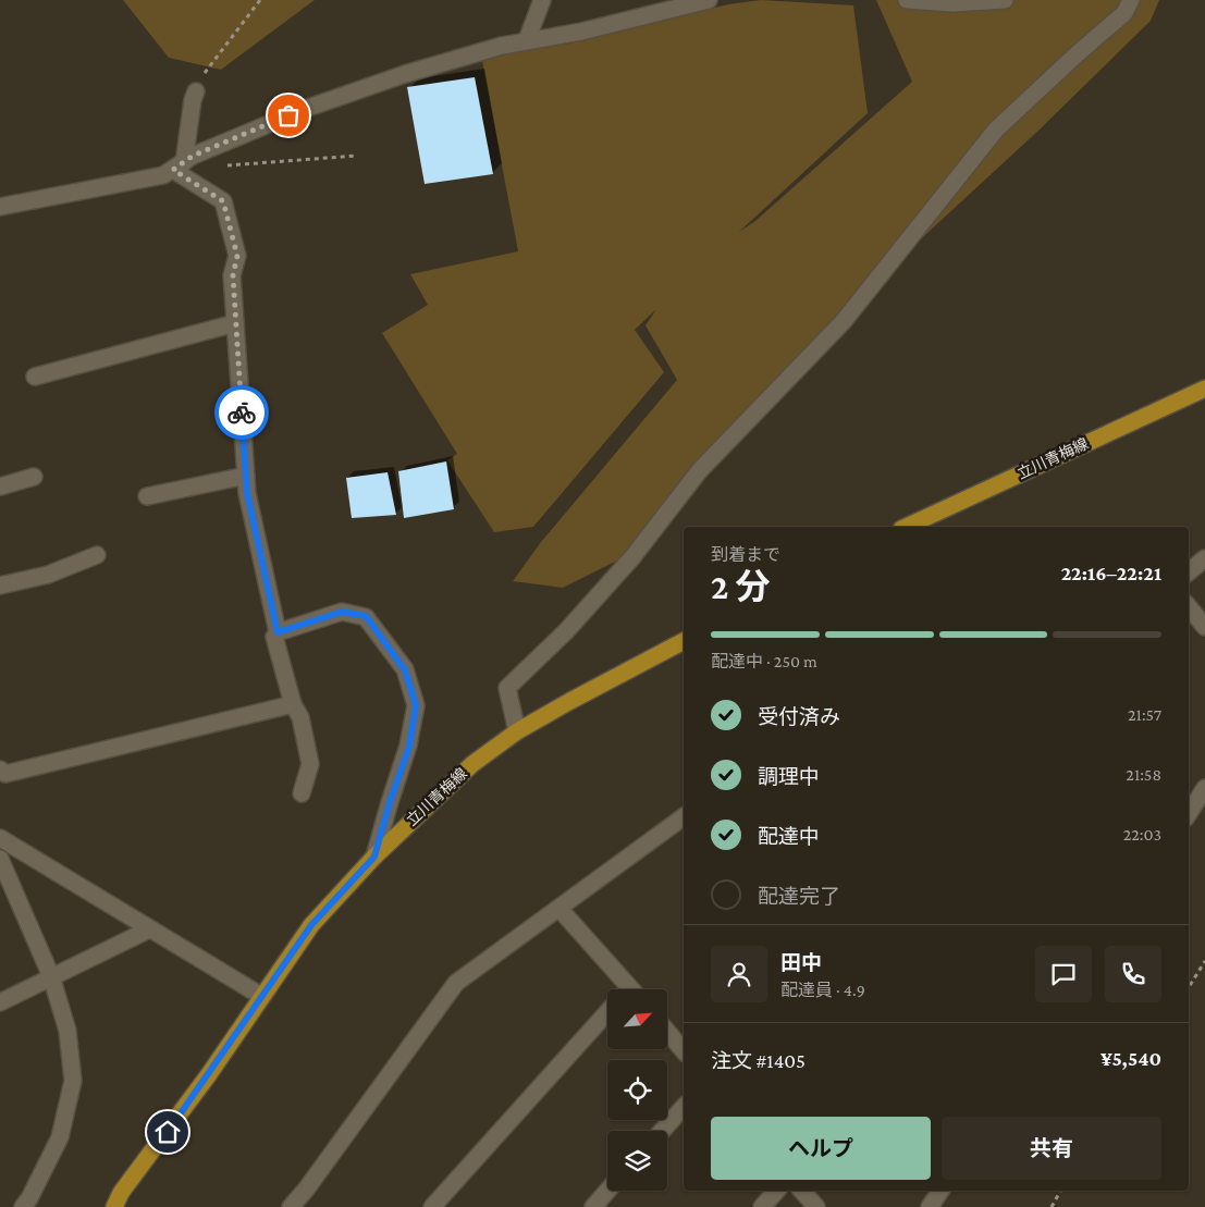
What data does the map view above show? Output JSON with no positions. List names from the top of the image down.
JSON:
{
  "streets": {
    "main road": ["立川青梅線"]
  },
  "north": "top right",
  "page": {
    "heading": ["2 分", "到着まで", "22:16–22:21"],
    "panel": [
      "田中",
      "配達員 · 4.9",
      "注文 #1405",
      "¥5,540"
    ],
    "bar": "配達中 · 250 m",
    "list": [
      ["受付済み", "21:57"],
      ["調理中", "21:58"],
      ["配達中", "22:03"],
      "配達完了"
    ],
    "buttons": ["ヘルプ", "共有"]
  }
}
